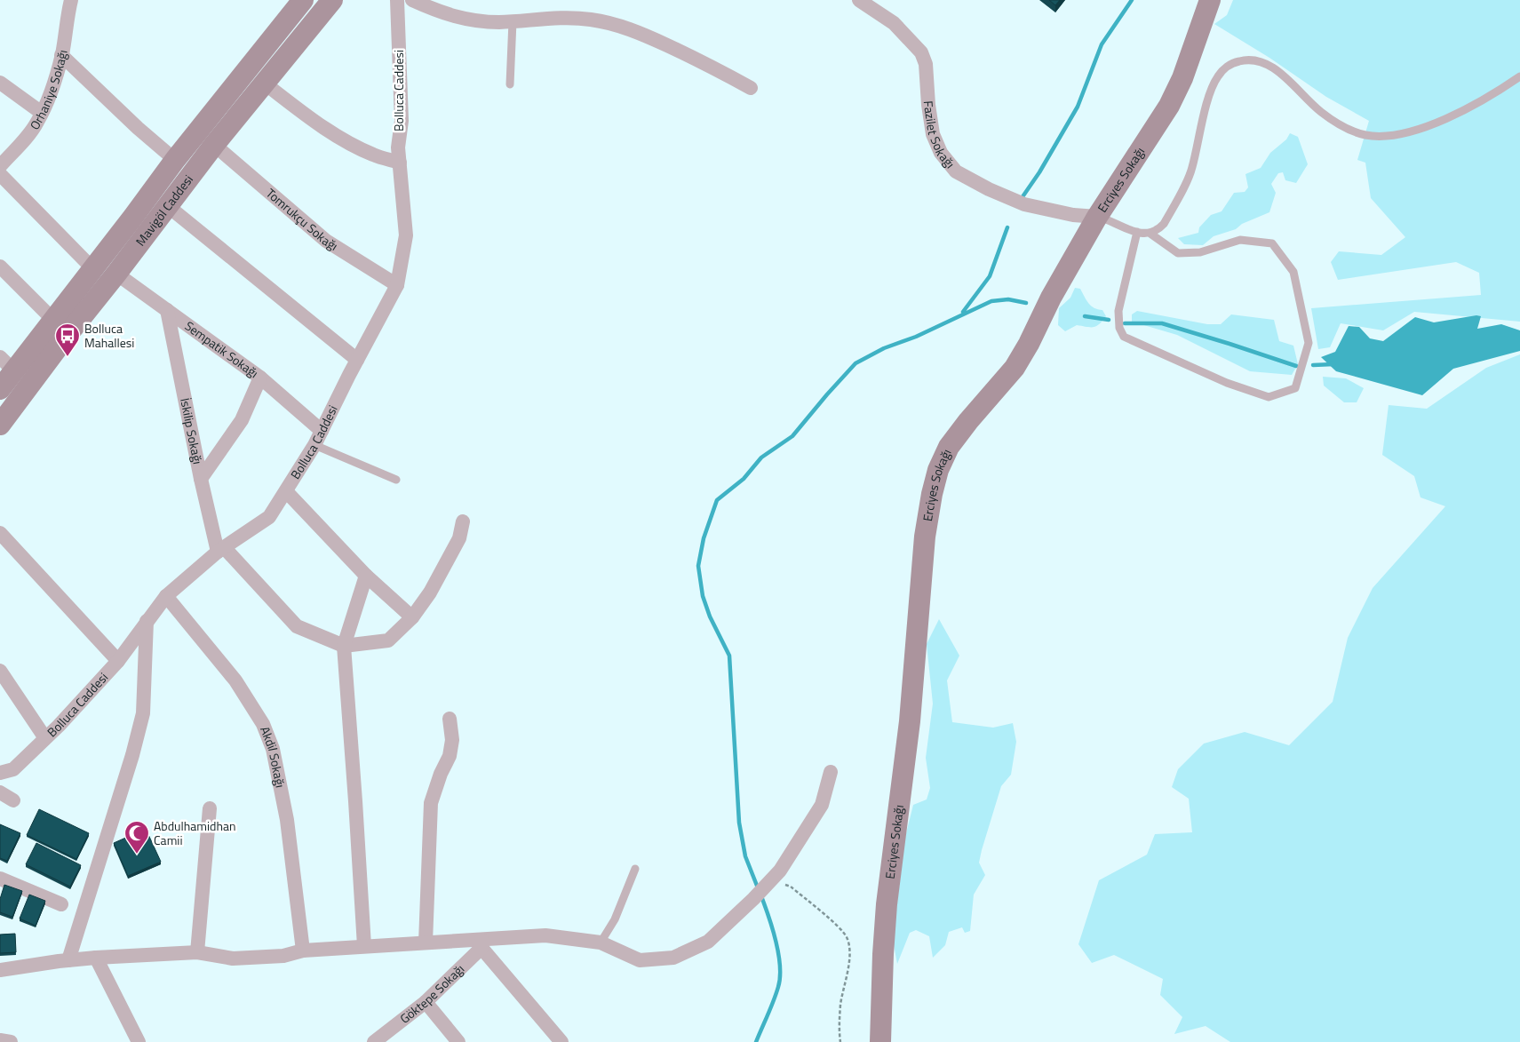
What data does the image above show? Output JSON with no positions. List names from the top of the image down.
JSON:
{
  "streets": {
    "street": [
      "Orhaniye Sokağı",
      "Bolluca Caddesi",
      "Fazilet Sokağı",
      "Erciyes Sokağı",
      "Mavigöl Caddesi",
      "Tomrukçu Sokağı",
      "Sempatik Sokağı",
      "İskilip Sokağı",
      "Akdil Sokağı",
      "Göktepe Sokağı"
    ]
  },
  "crossings": [
    ["Bolluca Caddesi", "Tomrukçu Sokağı"],
    ["Bolluca Caddesi", "Sempatik Sokağı"],
    ["Bolluca Caddesi", "İskilip Sokağı"],
    ["Bolluca Caddesi", "Akdil Sokağı"],
    ["Fazilet Sokağı", "Erciyes Sokağı"],
    ["Mavigöl Caddesi", "Tomrukçu Sokağı"],
    ["Mavigöl Caddesi", "Sempatik Sokağı"],
    ["Sempatik Sokağı", "İskilip Sokağı"]
  ],
  "places": {
    "bus stop": ["Bolluca Mahallesi"],
    "mosque": ["Abdulhamidhan Camii"]
  }
}
